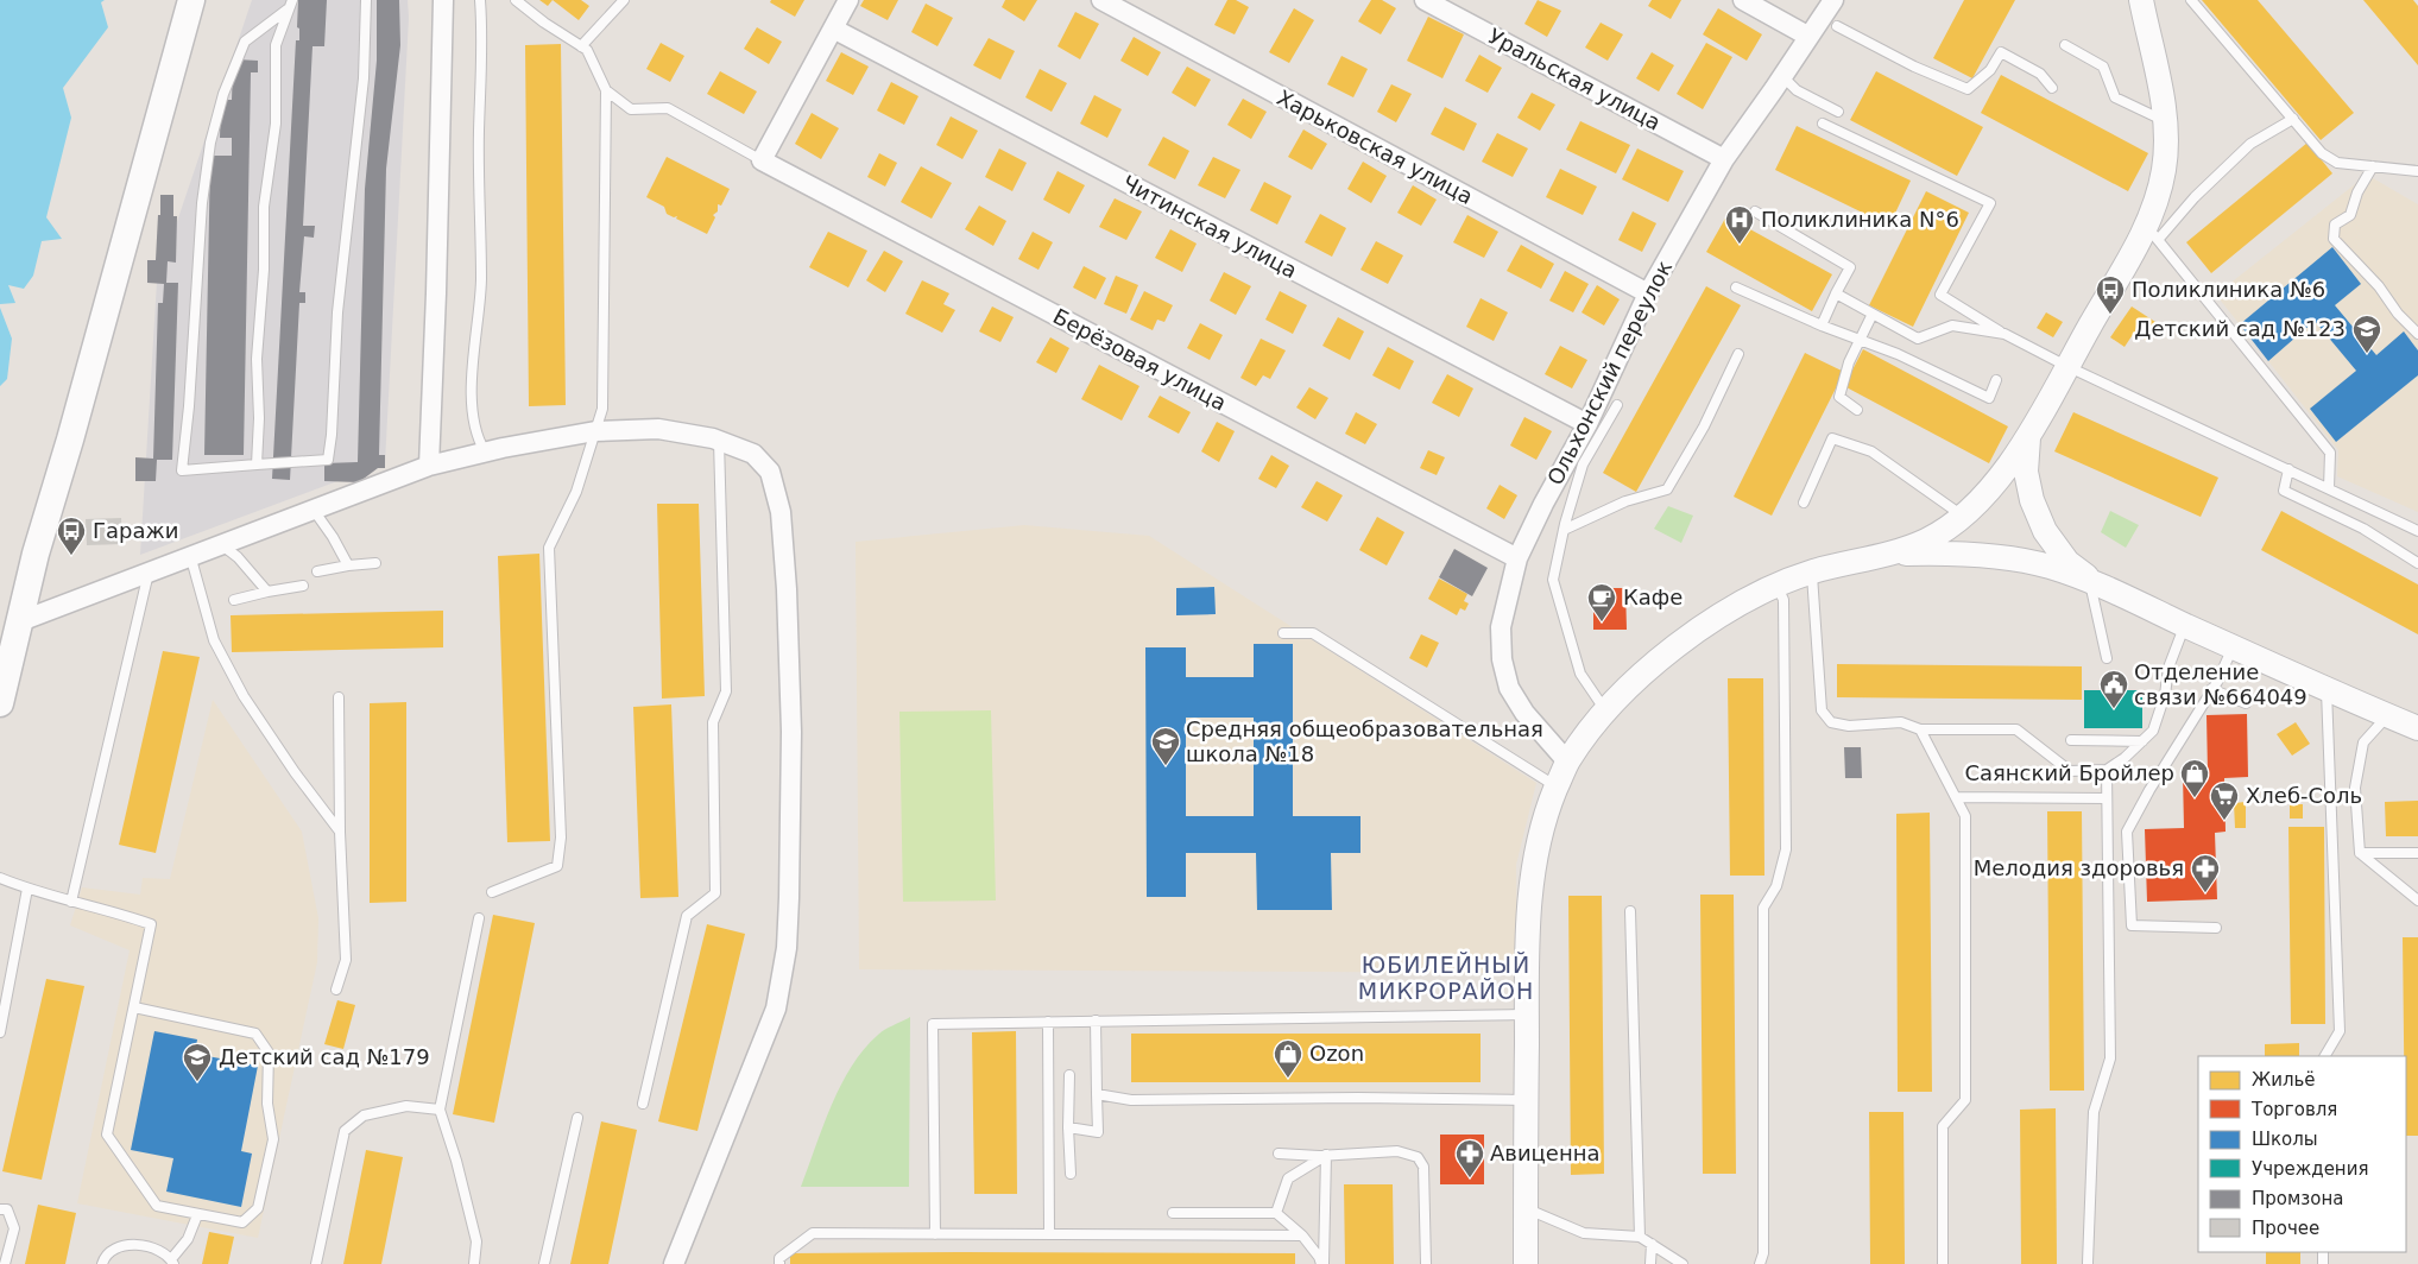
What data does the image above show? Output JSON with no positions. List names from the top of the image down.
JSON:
{
  "streets": {
    "street": [
      "Уральская улица",
      "Харьковская улица",
      "Читинская улица",
      "Берёзовая улица",
      "Ольхонский переулок"
    ]
  },
  "crossings": [
    ["Уральская улица", "Ольхонский переулок"],
    ["Харьковская улица", "Ольхонский переулок"],
    ["Читинская улица", "Ольхонский переулок"],
    ["Берёзовая улица", "Ольхонский переулок"]
  ],
  "districts": ["ЮБИЛЕЙНЫЙ МИКРОРАЙОН"],
  "places": {
    "hospital": ["Поликлиника N°6"],
    "bus stop": ["Поликлиника №6", "Гаражи"],
    "school or university": ["Детский сад №123", "Средняя общеобразовательная школа №18", "Детский сад №179"],
    "cafe": ["Кафе"],
    "public building": ["Отделение связи №664049"],
    "shop": ["Саянский Бройлер", "Ozon"],
    "supermarket": ["Хлеб-Соль"],
    "pharmacy": ["Мелодия здоровья", "Авиценна"]
  },
  "legend": [
    "Жильё",
    "Торговля",
    "Школы",
    "Учреждения",
    "Промзона",
    "Прочее"
  ]
}
